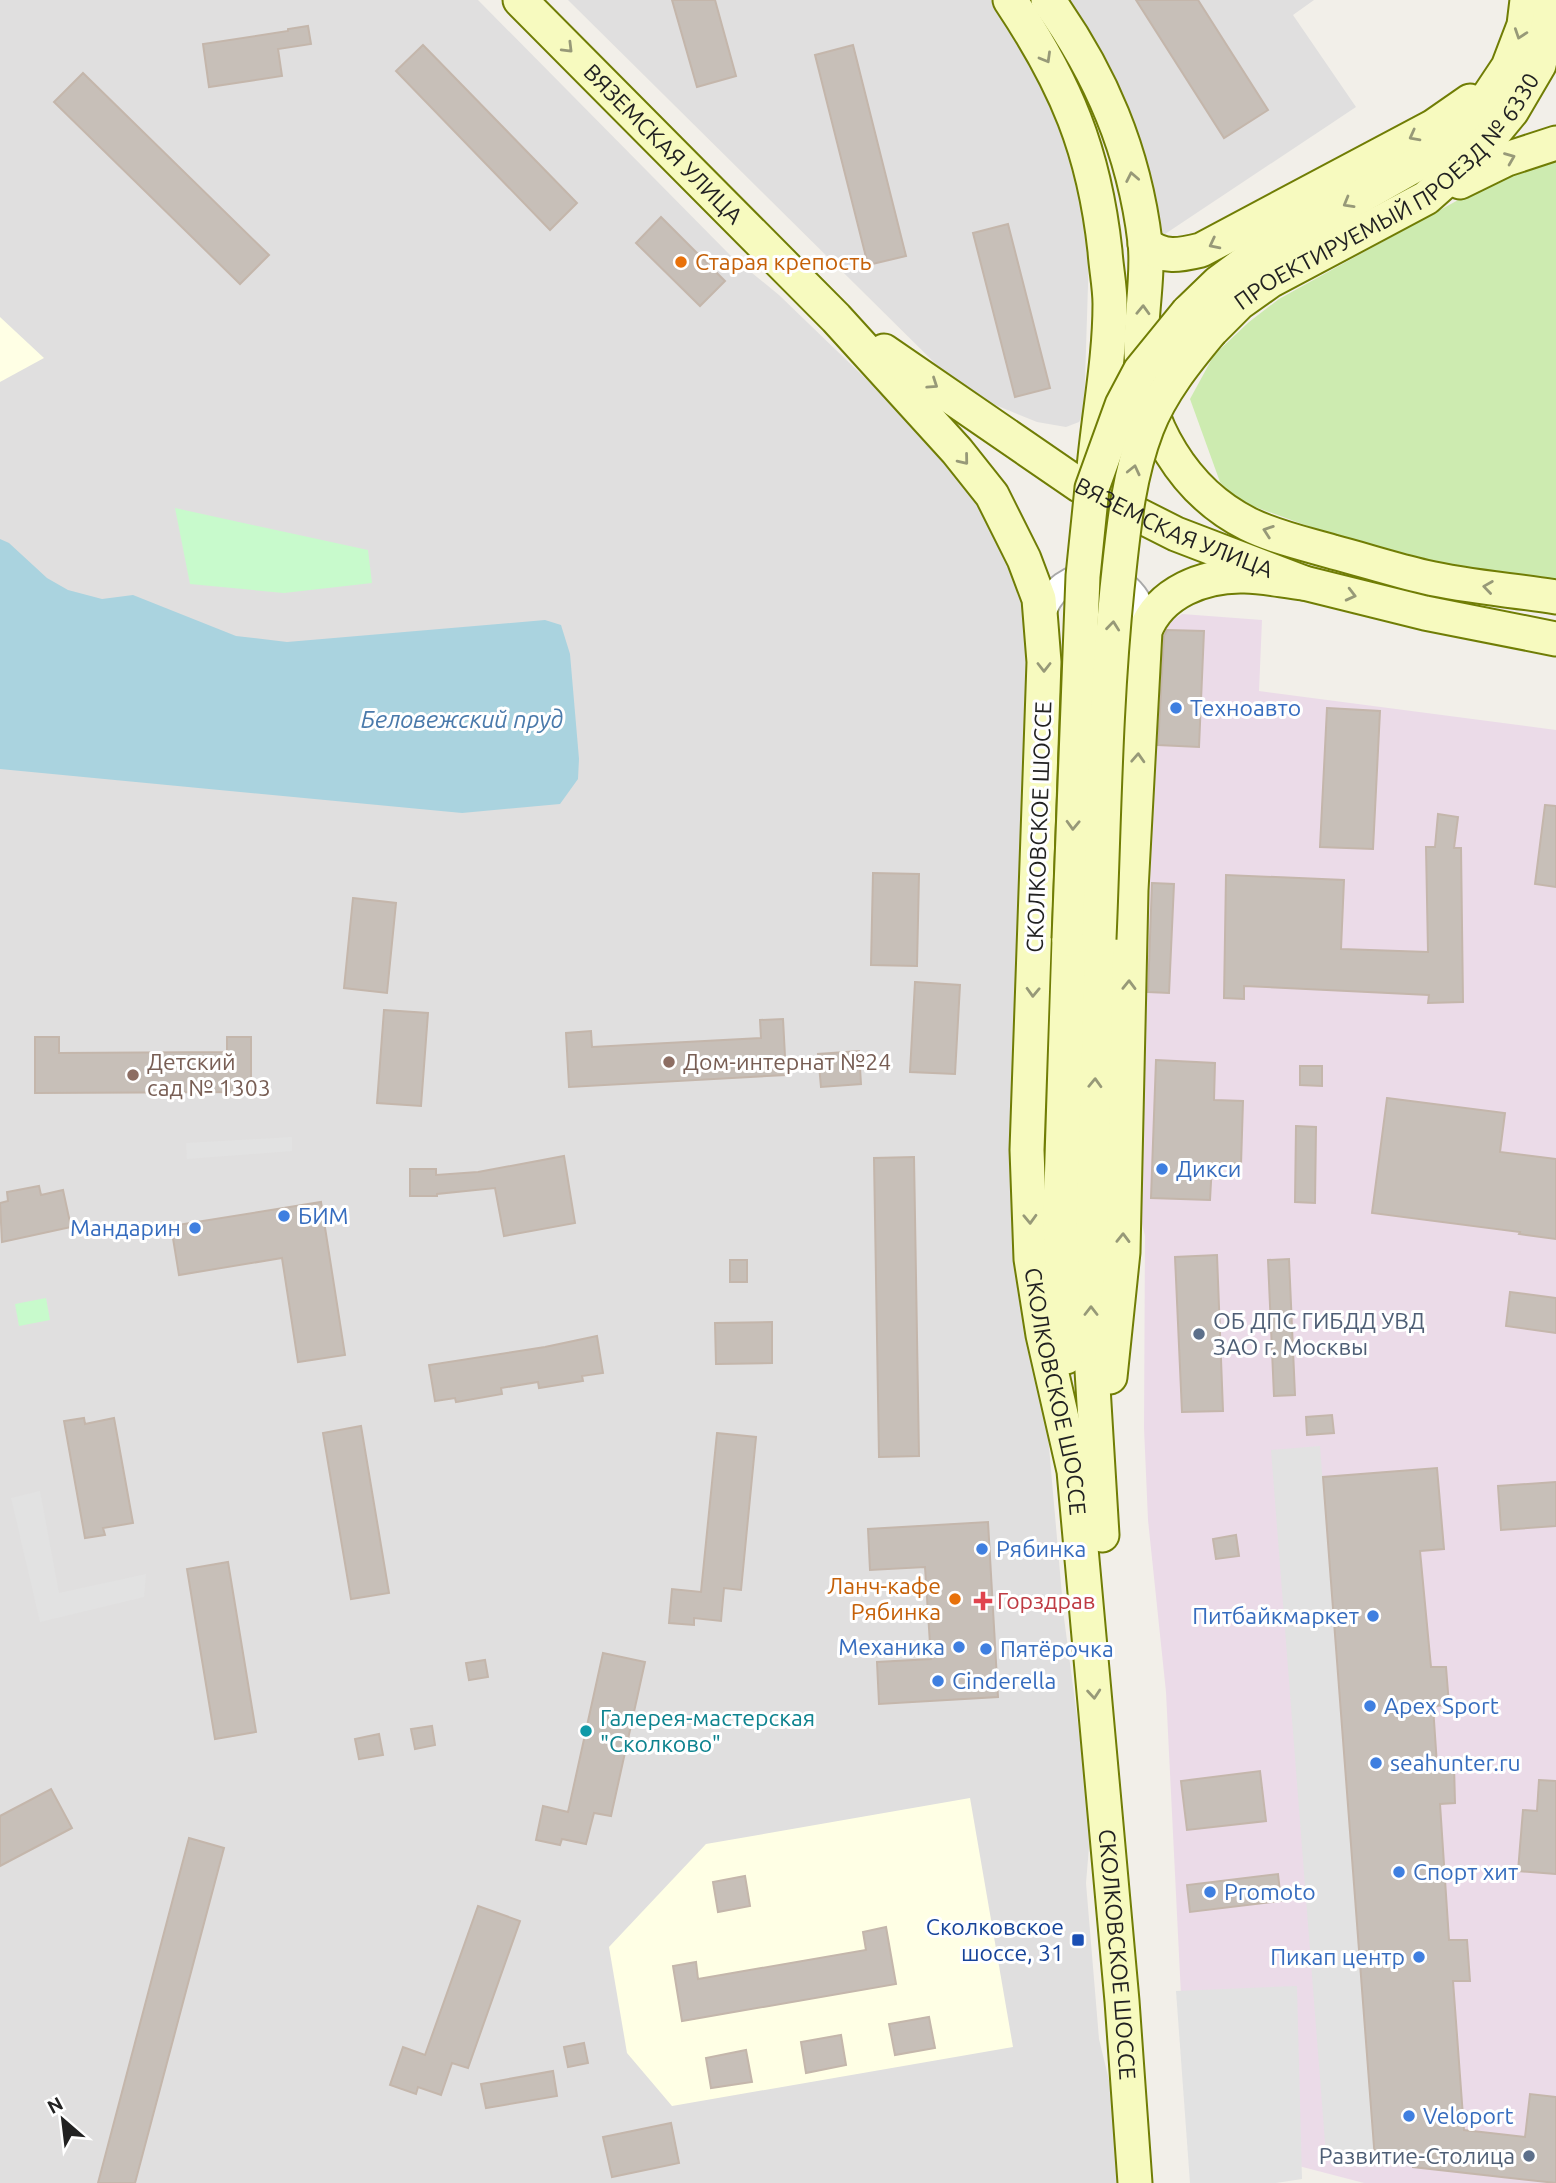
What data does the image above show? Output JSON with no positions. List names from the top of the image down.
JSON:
{
  "streets": {
    "main road": ["ВЯЗЕМСКАЯ УЛИЦА", "ПРОЕКТИРУЕМЫЙ ПРОЕЗД № 6330", "СКОЛКОВСКОЕ ШОССЕ"]
  },
  "crossings": [
    ["ВЯЗЕМСКАЯ УЛИЦА", "СКОЛКОВСКОЕ ШОССЕ"]
  ],
  "one_way": ["ВЯЗЕМСКАЯ УЛИЦА"],
  "water": ["Беловежский пруд"],
  "places": {
    "other": [
      "Старая крепость",
      "Техноавто",
      "Дом-интернат №24",
      "Детский сад № 1303",
      "Дикси",
      "БИМ",
      "Мандарин",
      "ОБ ДПС ГИБДД УВД ЗАО г. Москвы",
      "Рябинка",
      "Ланч-кафе Рябинка",
      "Питбайкмаркет",
      "Механика",
      "Пятёрочка",
      "Cinderella",
      "Apex Sport",
      "Галерея-мастерская \"Сколково\"",
      "seahunter.ru",
      "Спорт хит",
      "Promoto",
      "Пикап центр",
      "Veloport",
      "Развитие-Столица"
    ],
    "health": ["Горздрав"],
    "transit": ["Сколковское шоссе, 31"]
  },
  "north": "top left"
}
